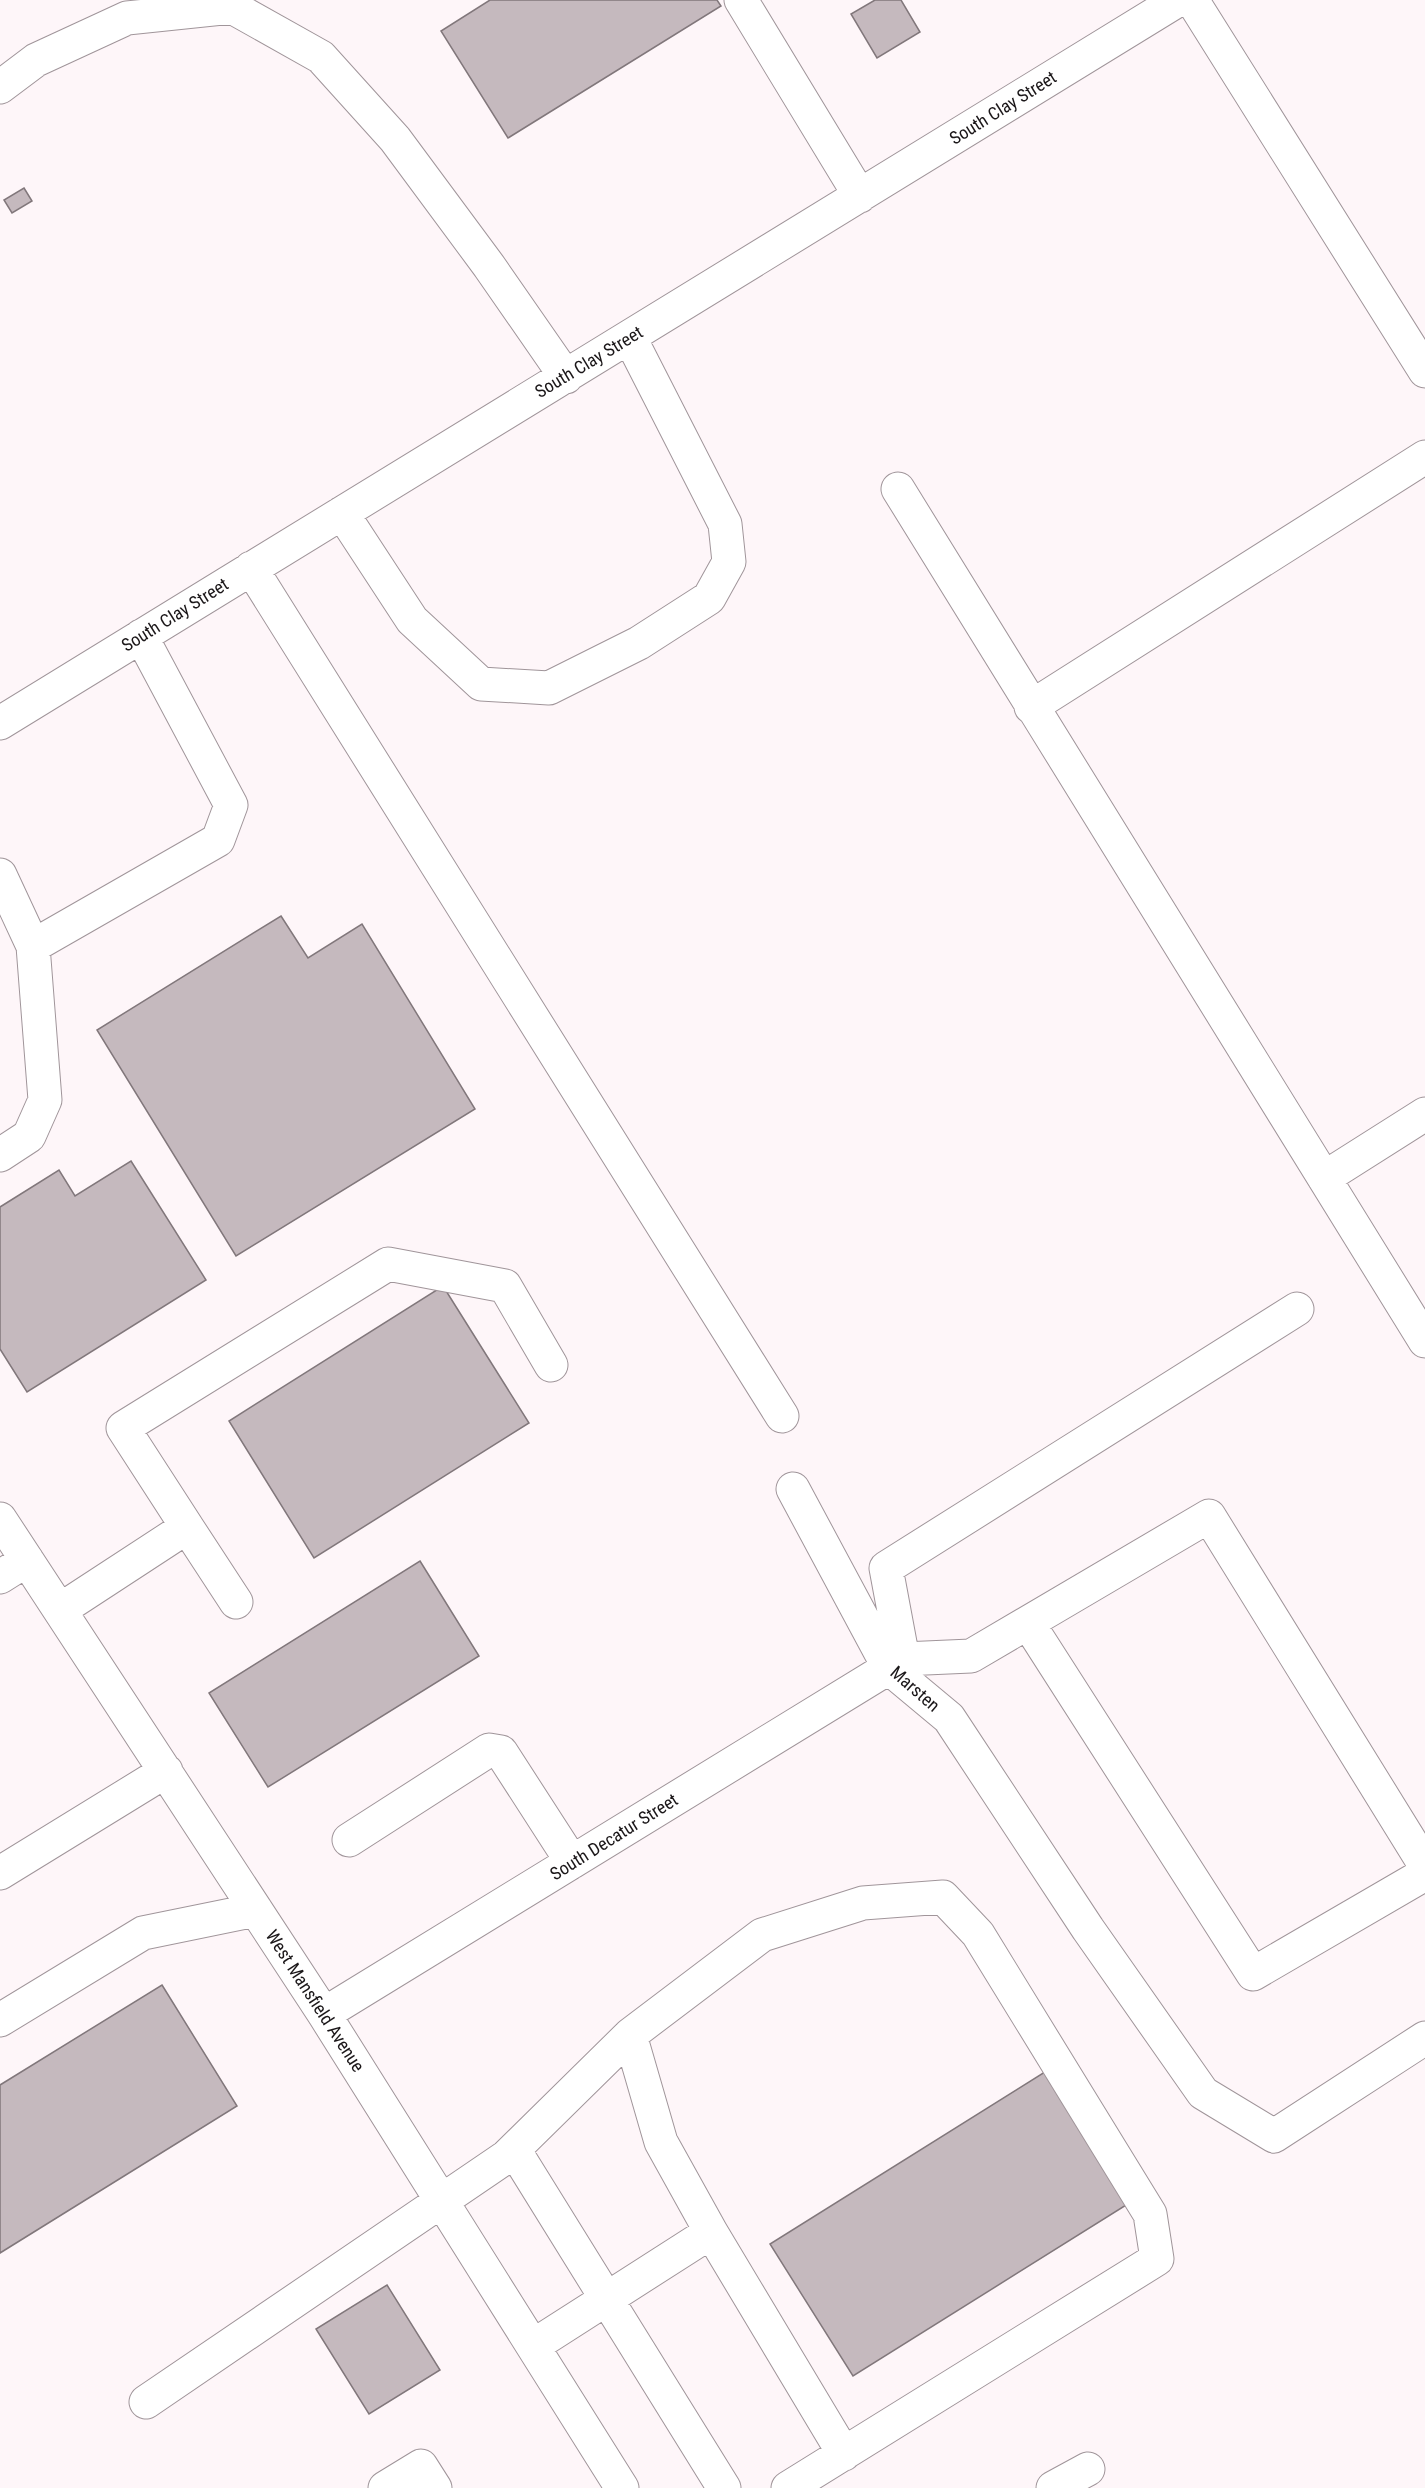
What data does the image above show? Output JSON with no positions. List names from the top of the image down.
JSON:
{
  "streets": {
    "street": [
      "South Clay Street",
      "Marsten",
      "South Decatur Street",
      "West Mansfield Avenue"
    ]
  },
  "crossings": [
    ["Marsten", "South Decatur Street"],
    ["South Decatur Street", "West Mansfield Avenue"]
  ]
}
